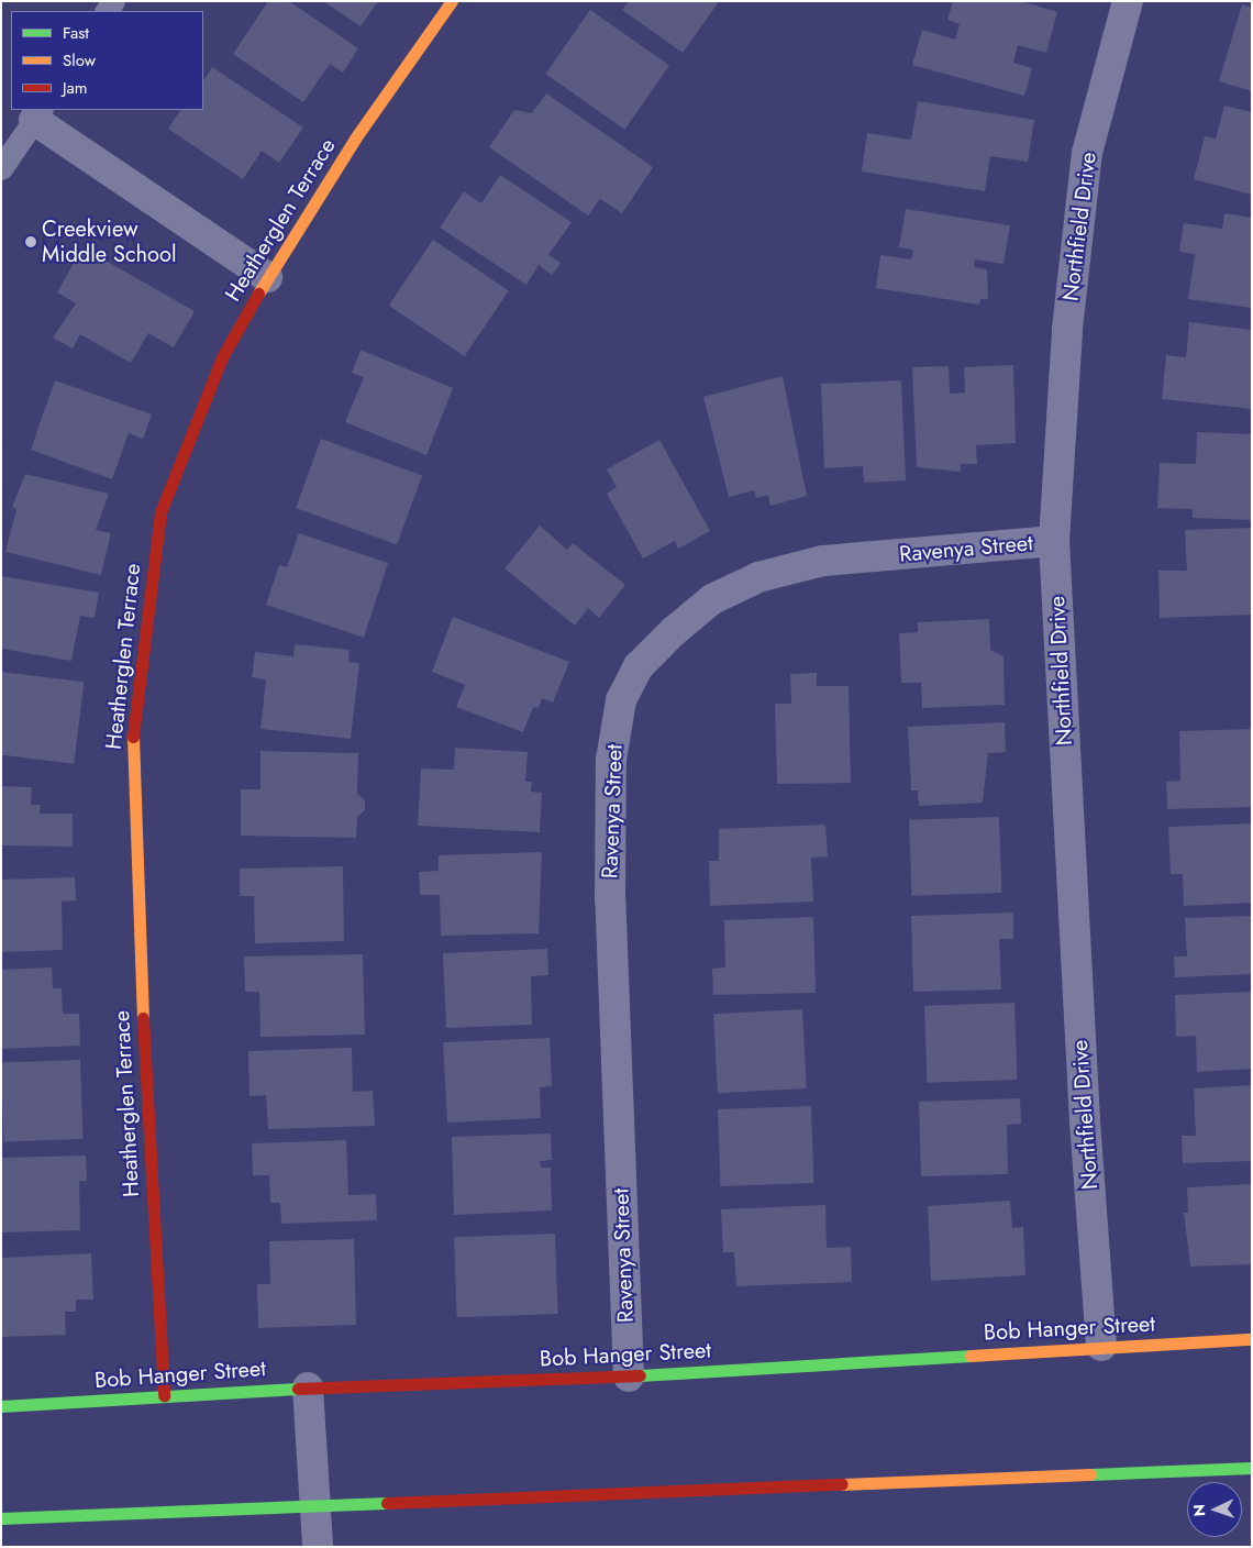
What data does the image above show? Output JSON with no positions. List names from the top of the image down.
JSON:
{
  "streets": {
    "street": [
      "Heatherglen Terrace",
      "Northfield Drive",
      "Ravenya Street",
      "Bob Hanger Street"
    ]
  },
  "crossings": [
    ["Heatherglen Terrace", "Bob Hanger Street"],
    ["Northfield Drive", "Ravenya Street"],
    ["Northfield Drive", "Bob Hanger Street"],
    ["Ravenya Street", "Bob Hanger Street"]
  ],
  "places": ["Creekview Middle School"],
  "legend": ["Fast", "Slow", "Jam"],
  "north": "left"
}
